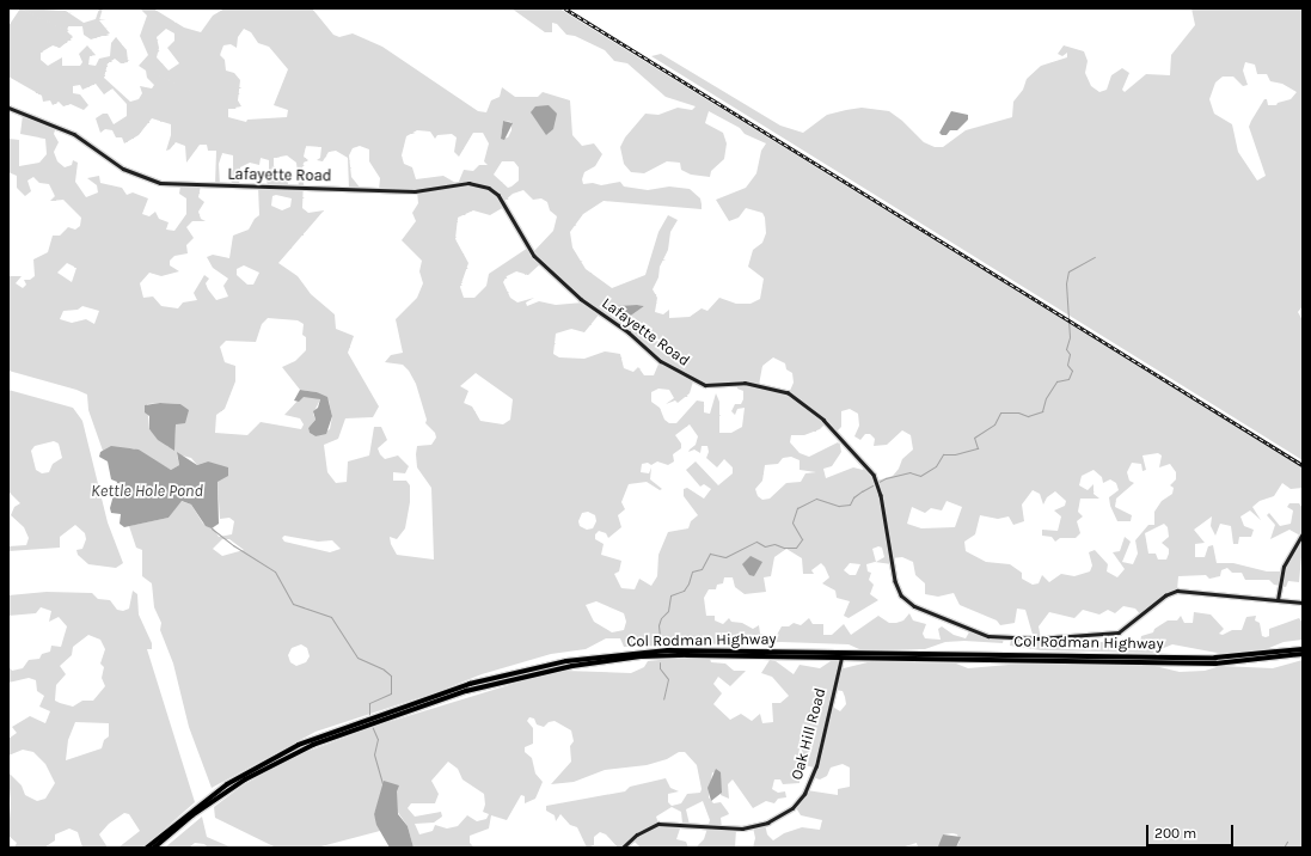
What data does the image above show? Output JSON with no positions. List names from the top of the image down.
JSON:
{
  "streets": {
    "highway": ["Col Rodman Highway"],
    "street": ["Lafayette Road", "Oak Hill Road"]
  },
  "crossings": [
    ["Col Rodman Highway", "Oak Hill Road"]
  ],
  "water": ["Kettle Hole Pond"],
  "scale_bar": "200 m"
}
